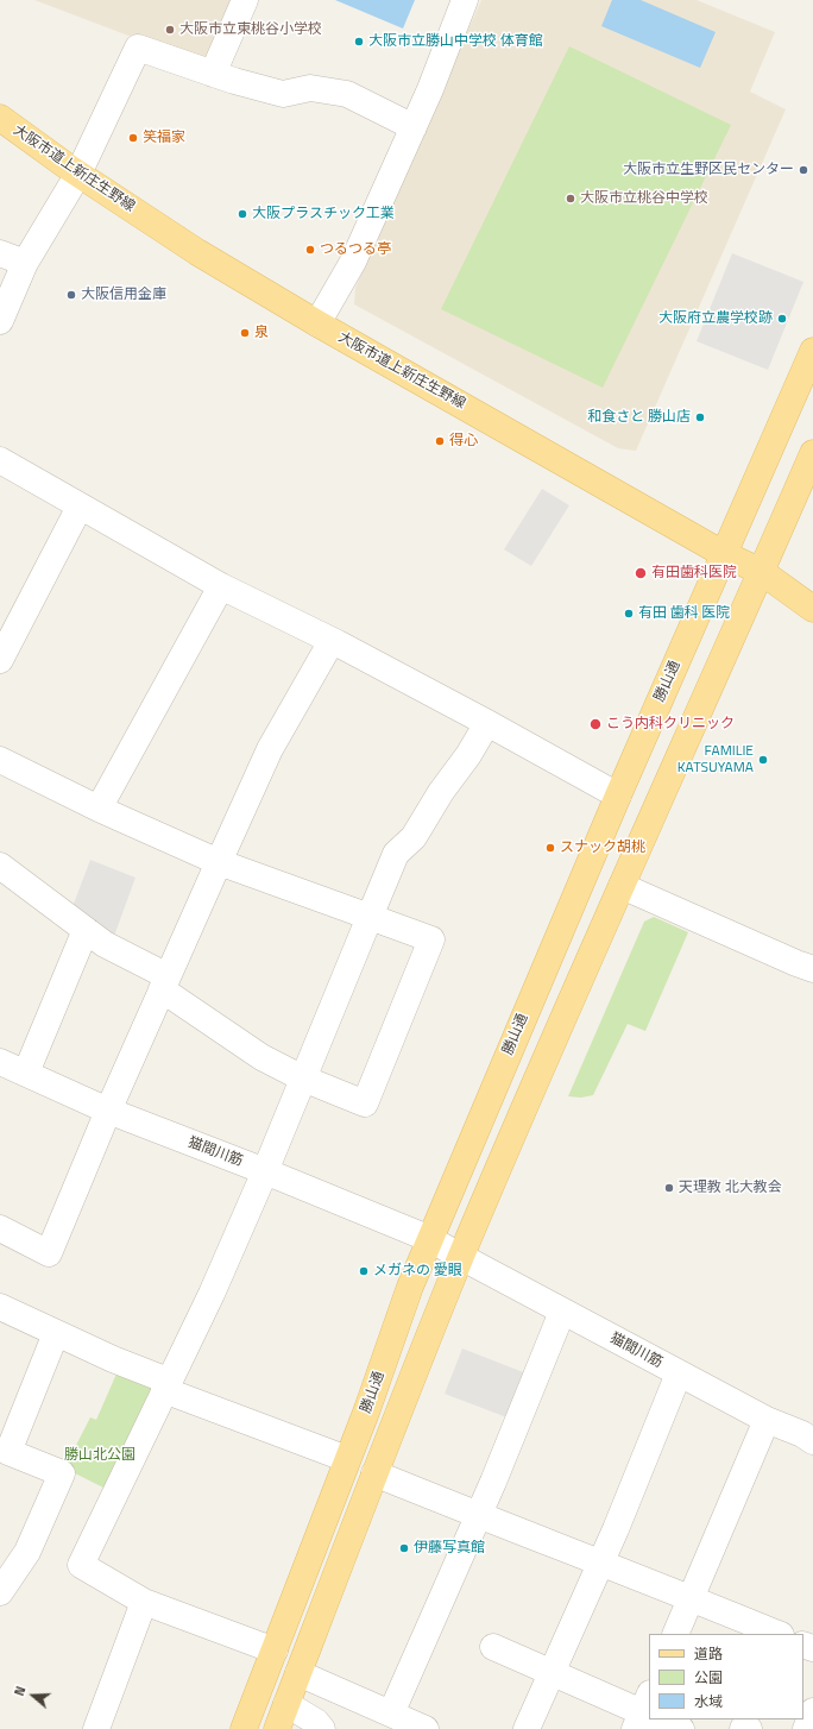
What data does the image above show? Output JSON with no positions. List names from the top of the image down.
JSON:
{
  "streets": {
    "main road": ["大阪市道上新庄生野線", "勝山通"],
    "street": ["猫間川筋"]
  },
  "crossings": [
    ["大阪市道上新庄生野線", "勝山通"],
    ["勝山通", "猫間川筋"]
  ],
  "parks": ["勝山北公園"],
  "places": [
    "大阪市立東桃谷小学校",
    "大阪市立勝山中学校 体育館",
    "笑福家",
    "大阪市立生野区民センター",
    "大阪市立桃谷中学校",
    "大阪プラスチック工業",
    "つるつる亭",
    "大阪信用金庫",
    "大阪府立農学校跡",
    "泉",
    "和食さと 勝山店",
    "得心",
    "有田歯科医院",
    "有田 歯科 医院",
    "こう内科クリニック",
    "FAMILIE KATSUYAMA",
    "スナック胡桃",
    "天理教 北大教会",
    "メガネの 愛眼",
    "伊藤写真館"
  ],
  "legend": ["道路", "公園", "水域"],
  "north": "left"
}
